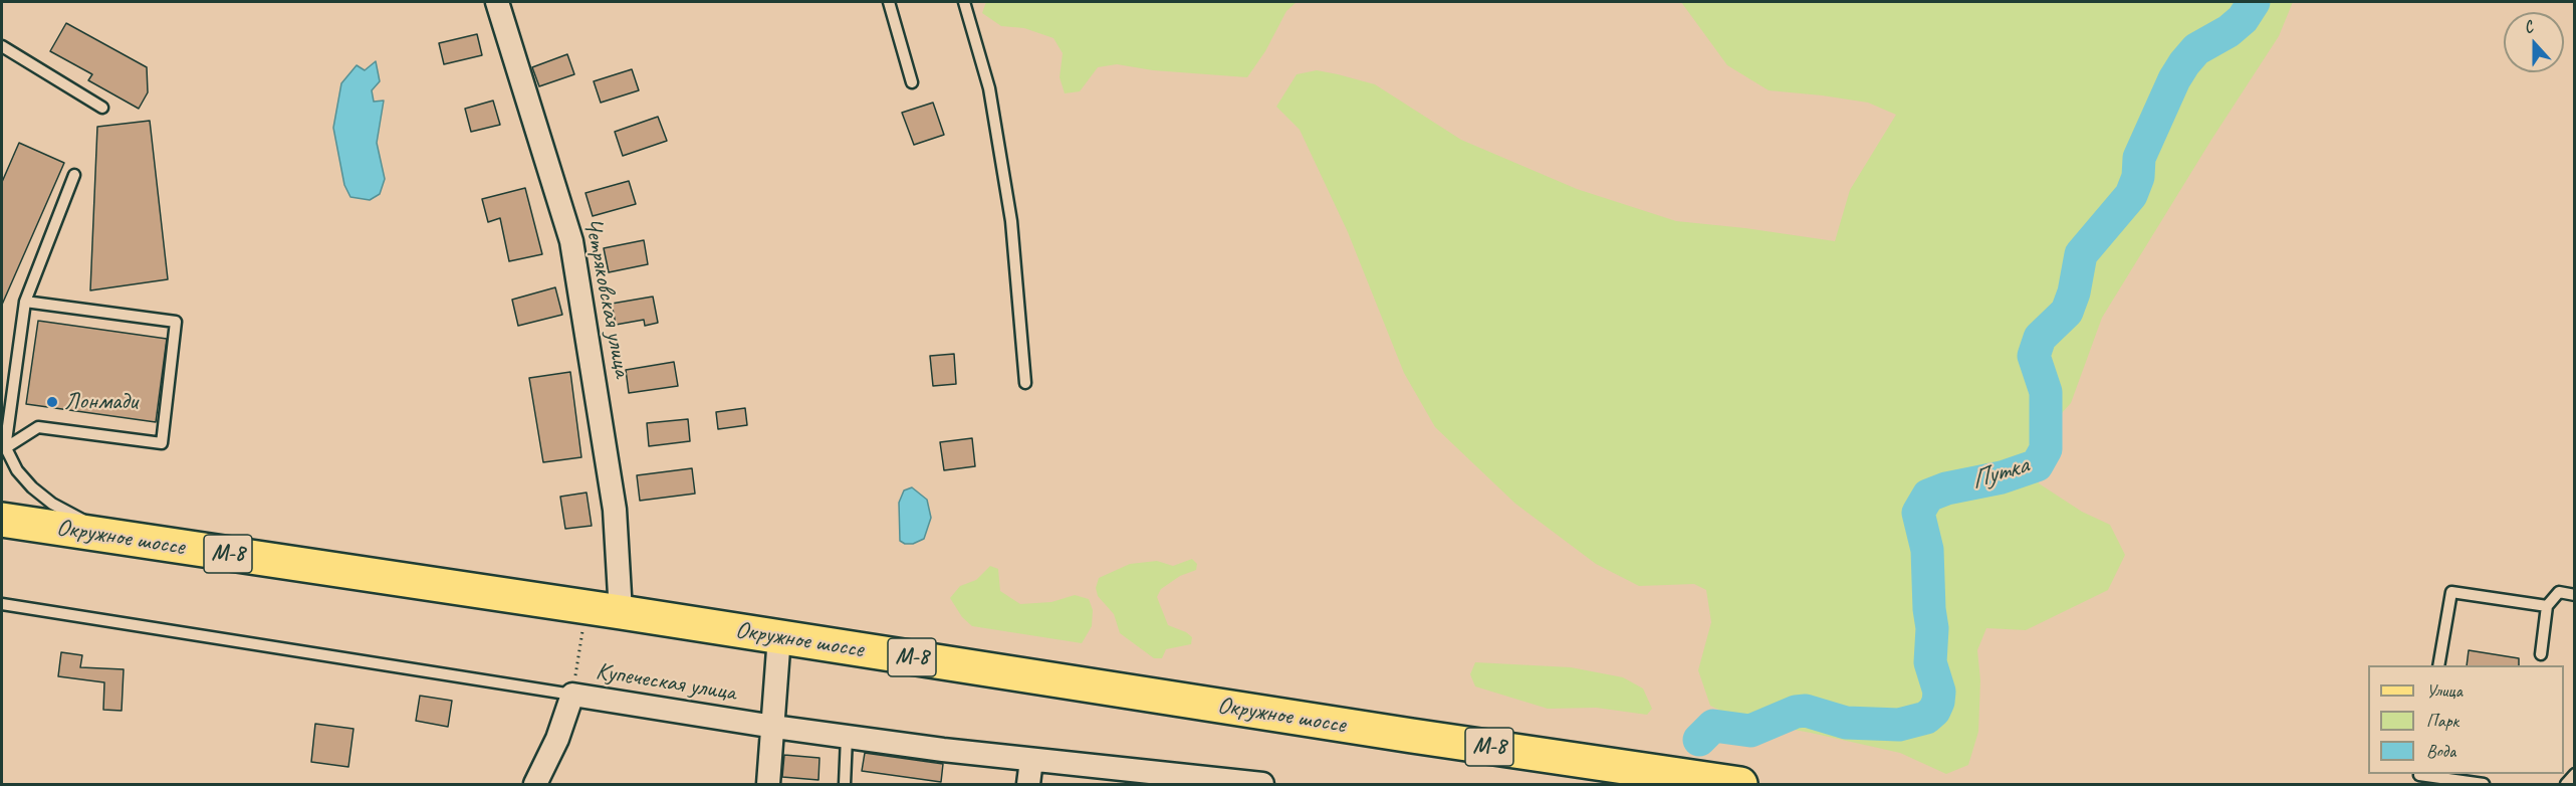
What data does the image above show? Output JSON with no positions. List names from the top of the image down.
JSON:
{
  "streets": {
    "main road": ["Окружное шоссе", "М-8"],
    "street": ["Четряковская улица", "Купеческая улица"]
  },
  "crossings": [
    ["Четряковская улица", "Окружное шоссе"]
  ],
  "water": ["Путка"],
  "places": ["Лонмади"],
  "legend": ["Улица", "Парк", "Вода"],
  "north": "top"
}
